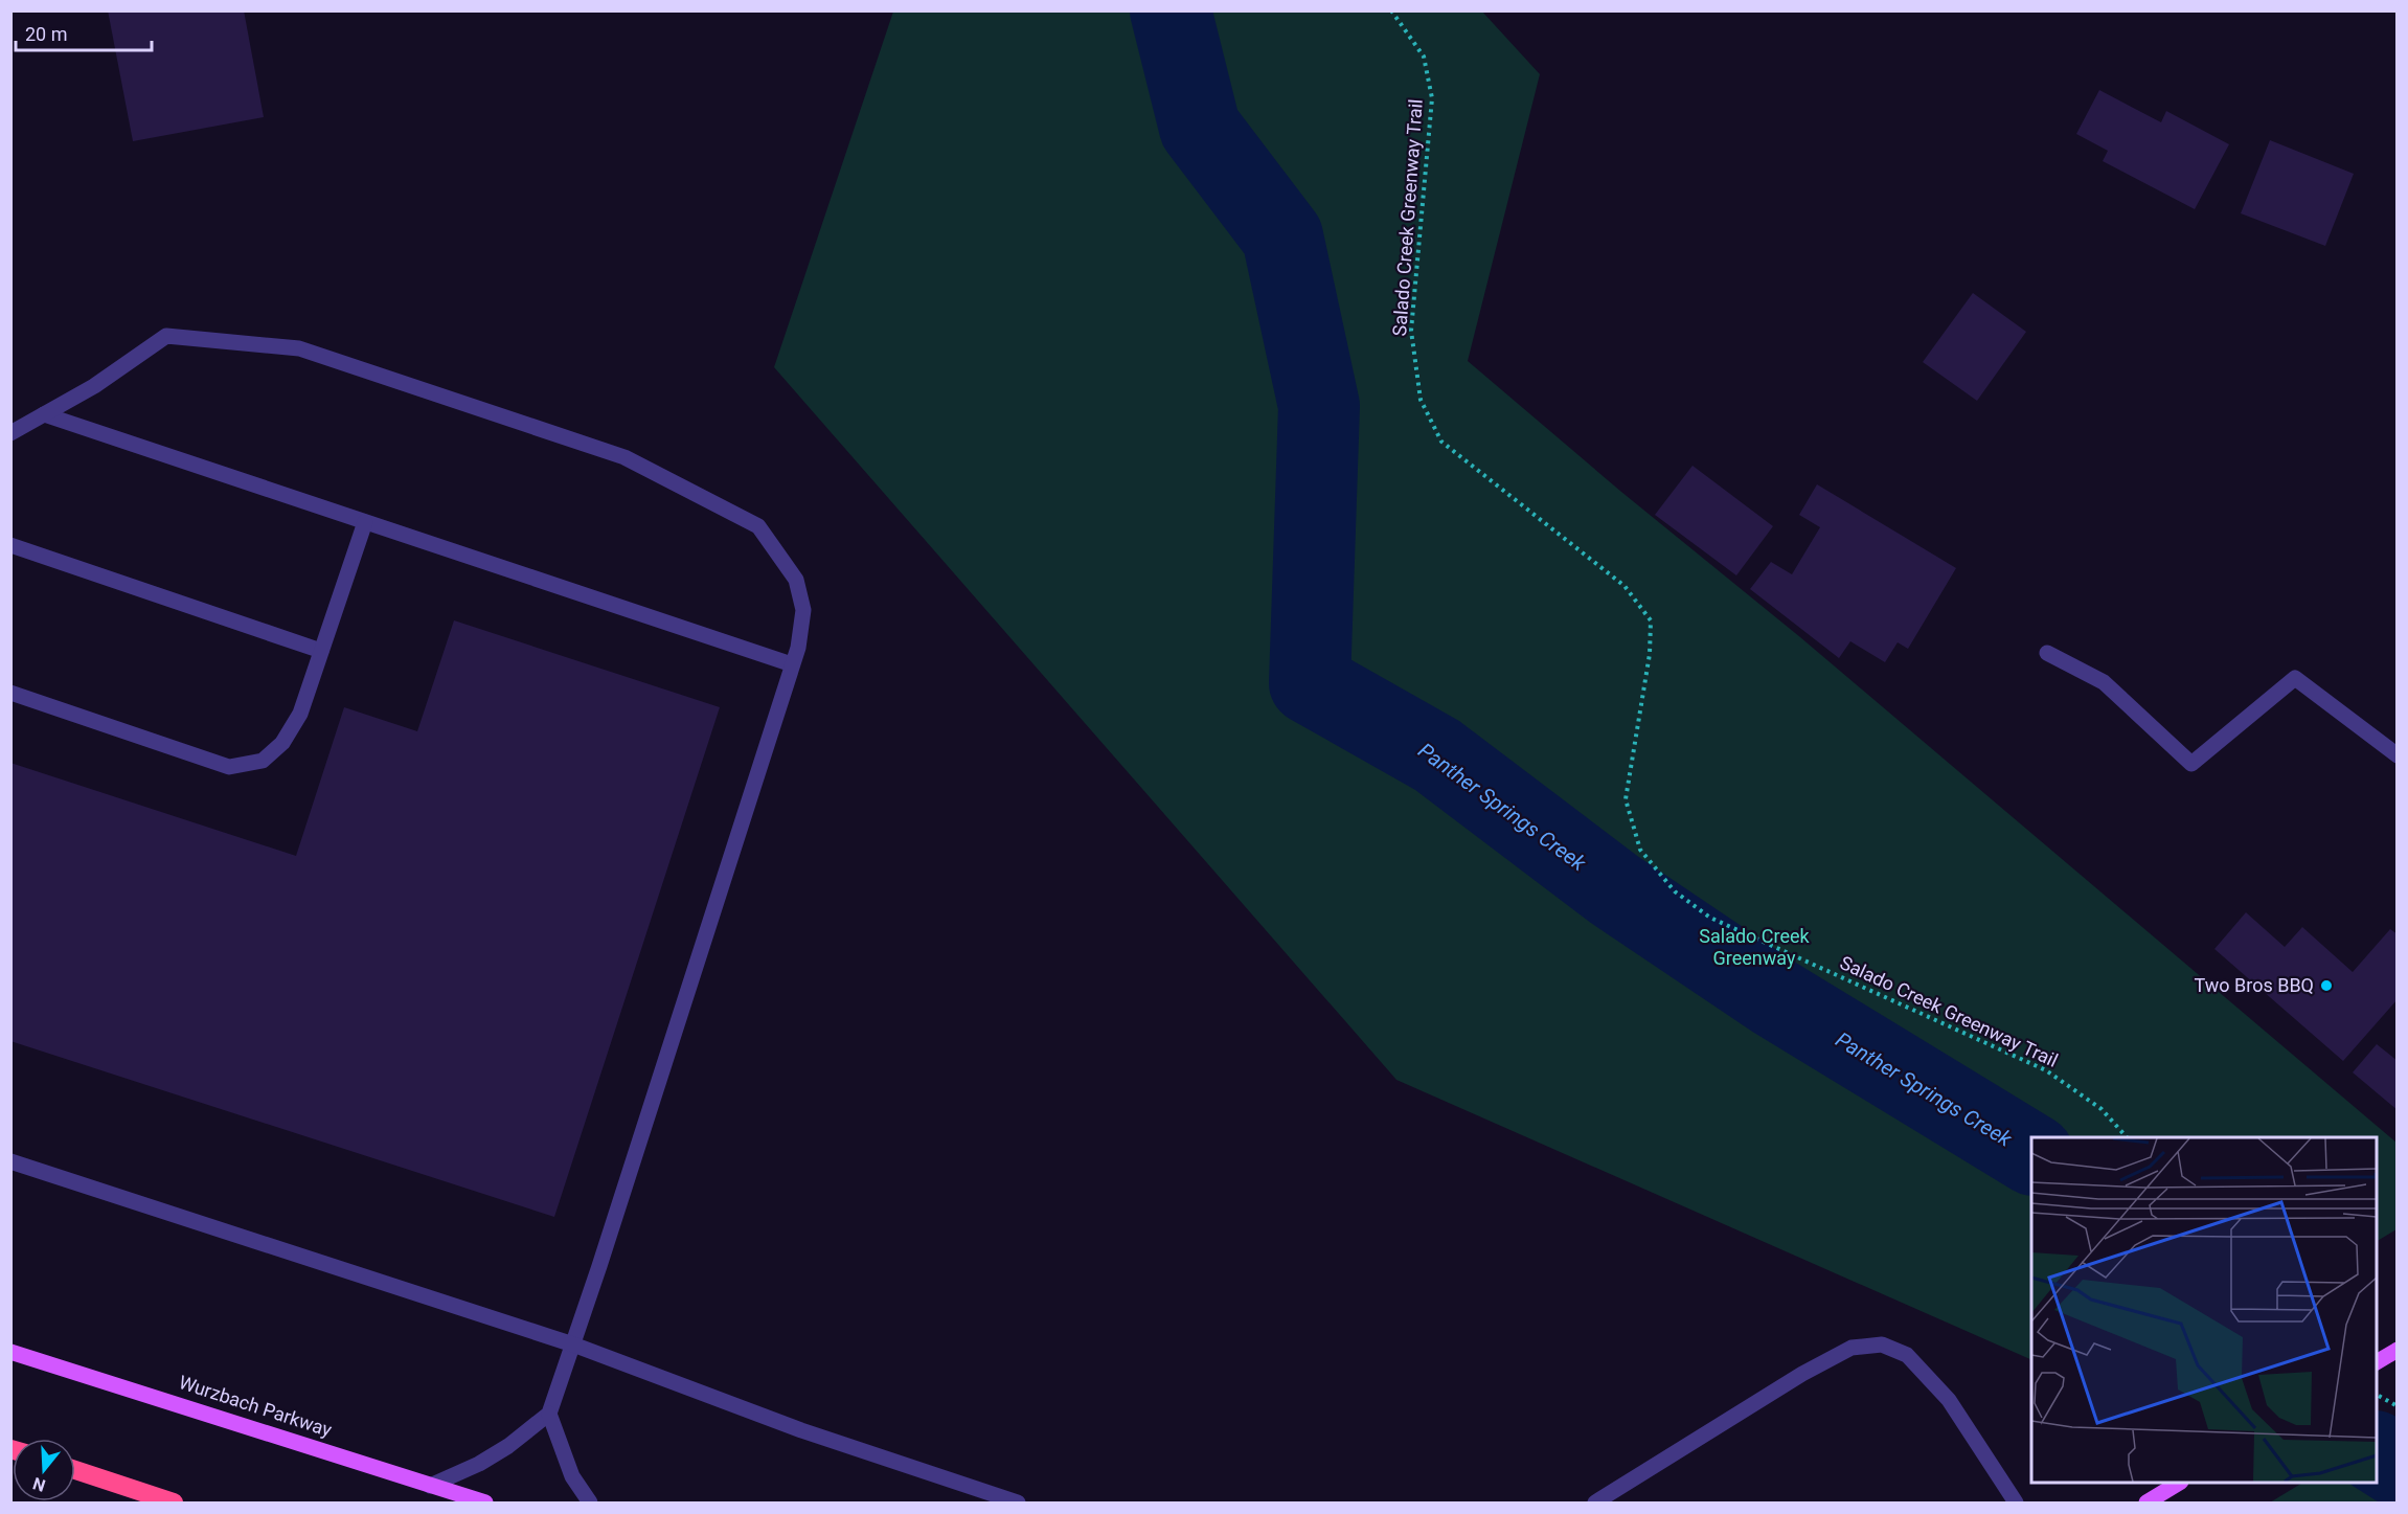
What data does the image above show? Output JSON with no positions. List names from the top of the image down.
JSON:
{
  "streets": {
    "main road": ["Wurzbach Parkway"],
    "path": ["Salado Creek Greenway Trail"]
  },
  "water": ["Panther Springs Creek"],
  "parks": ["Salado Creek Greenway"],
  "places": ["Two Bros BBQ"],
  "scale_bar": "20 m",
  "north": "bottom"
}
